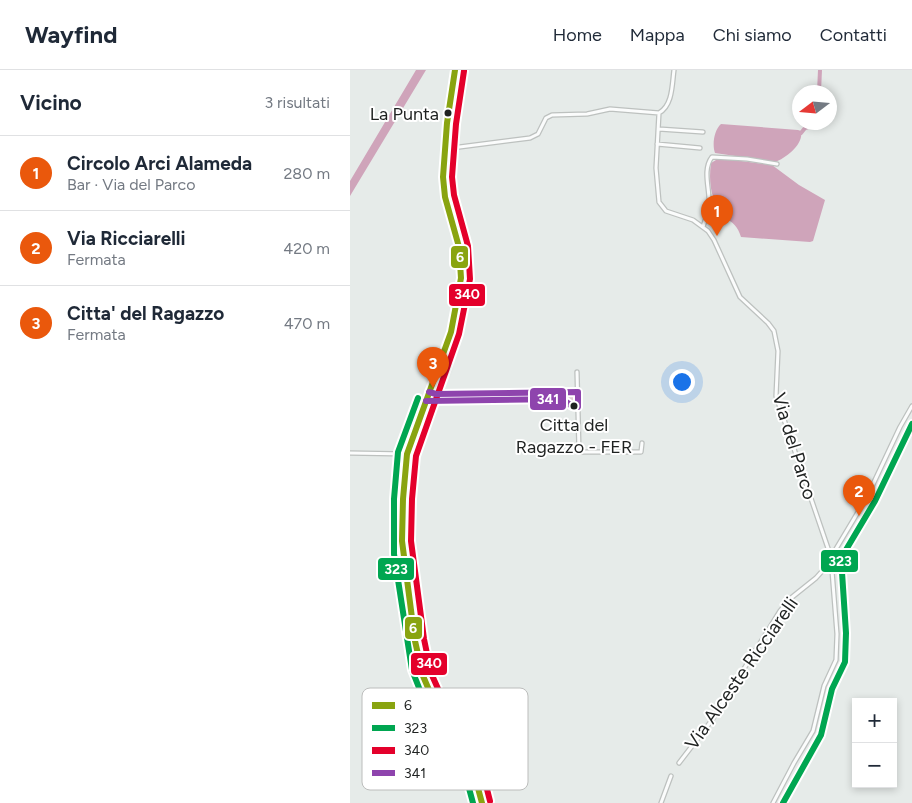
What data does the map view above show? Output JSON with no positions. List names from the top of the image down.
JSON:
{
  "streets": {
    "street": ["Via del Parco", "Via Alceste Ricciarelli"]
  },
  "crossings": [
    ["Via del Parco", "Via Alceste Ricciarelli"]
  ],
  "places": ["La Punta", "Citta del Ragazzo - FER"],
  "lines": [
    "transit line 6",
    "transit line 340",
    "transit line 341",
    "transit line 323"
  ],
  "legend": [
    "6",
    "323",
    "340",
    "341"
  ],
  "north": "left",
  "page": {
    "header": "Wayfind",
    "nav": [
      "Home",
      "Mappa",
      "Chi siamo",
      "Contatti"
    ],
    "heading": ["Vicino", "3 risultati"],
    "list": [
      {
        "mark": "1",
        "name": "Circolo Arci Alameda",
        "note": "Bar · Via del Parco",
        "value": "280 m"
      },
      {
        "mark": "2",
        "name": "Via Ricciarelli",
        "note": "Fermata",
        "value": "420 m"
      },
      {
        "mark": "3",
        "name": "Citta' del Ragazzo",
        "note": "Fermata",
        "value": "470 m"
      }
    ],
    "pins": ["1", "3", "2"],
    "map_buttons": ["+", "−"]
  }
}
